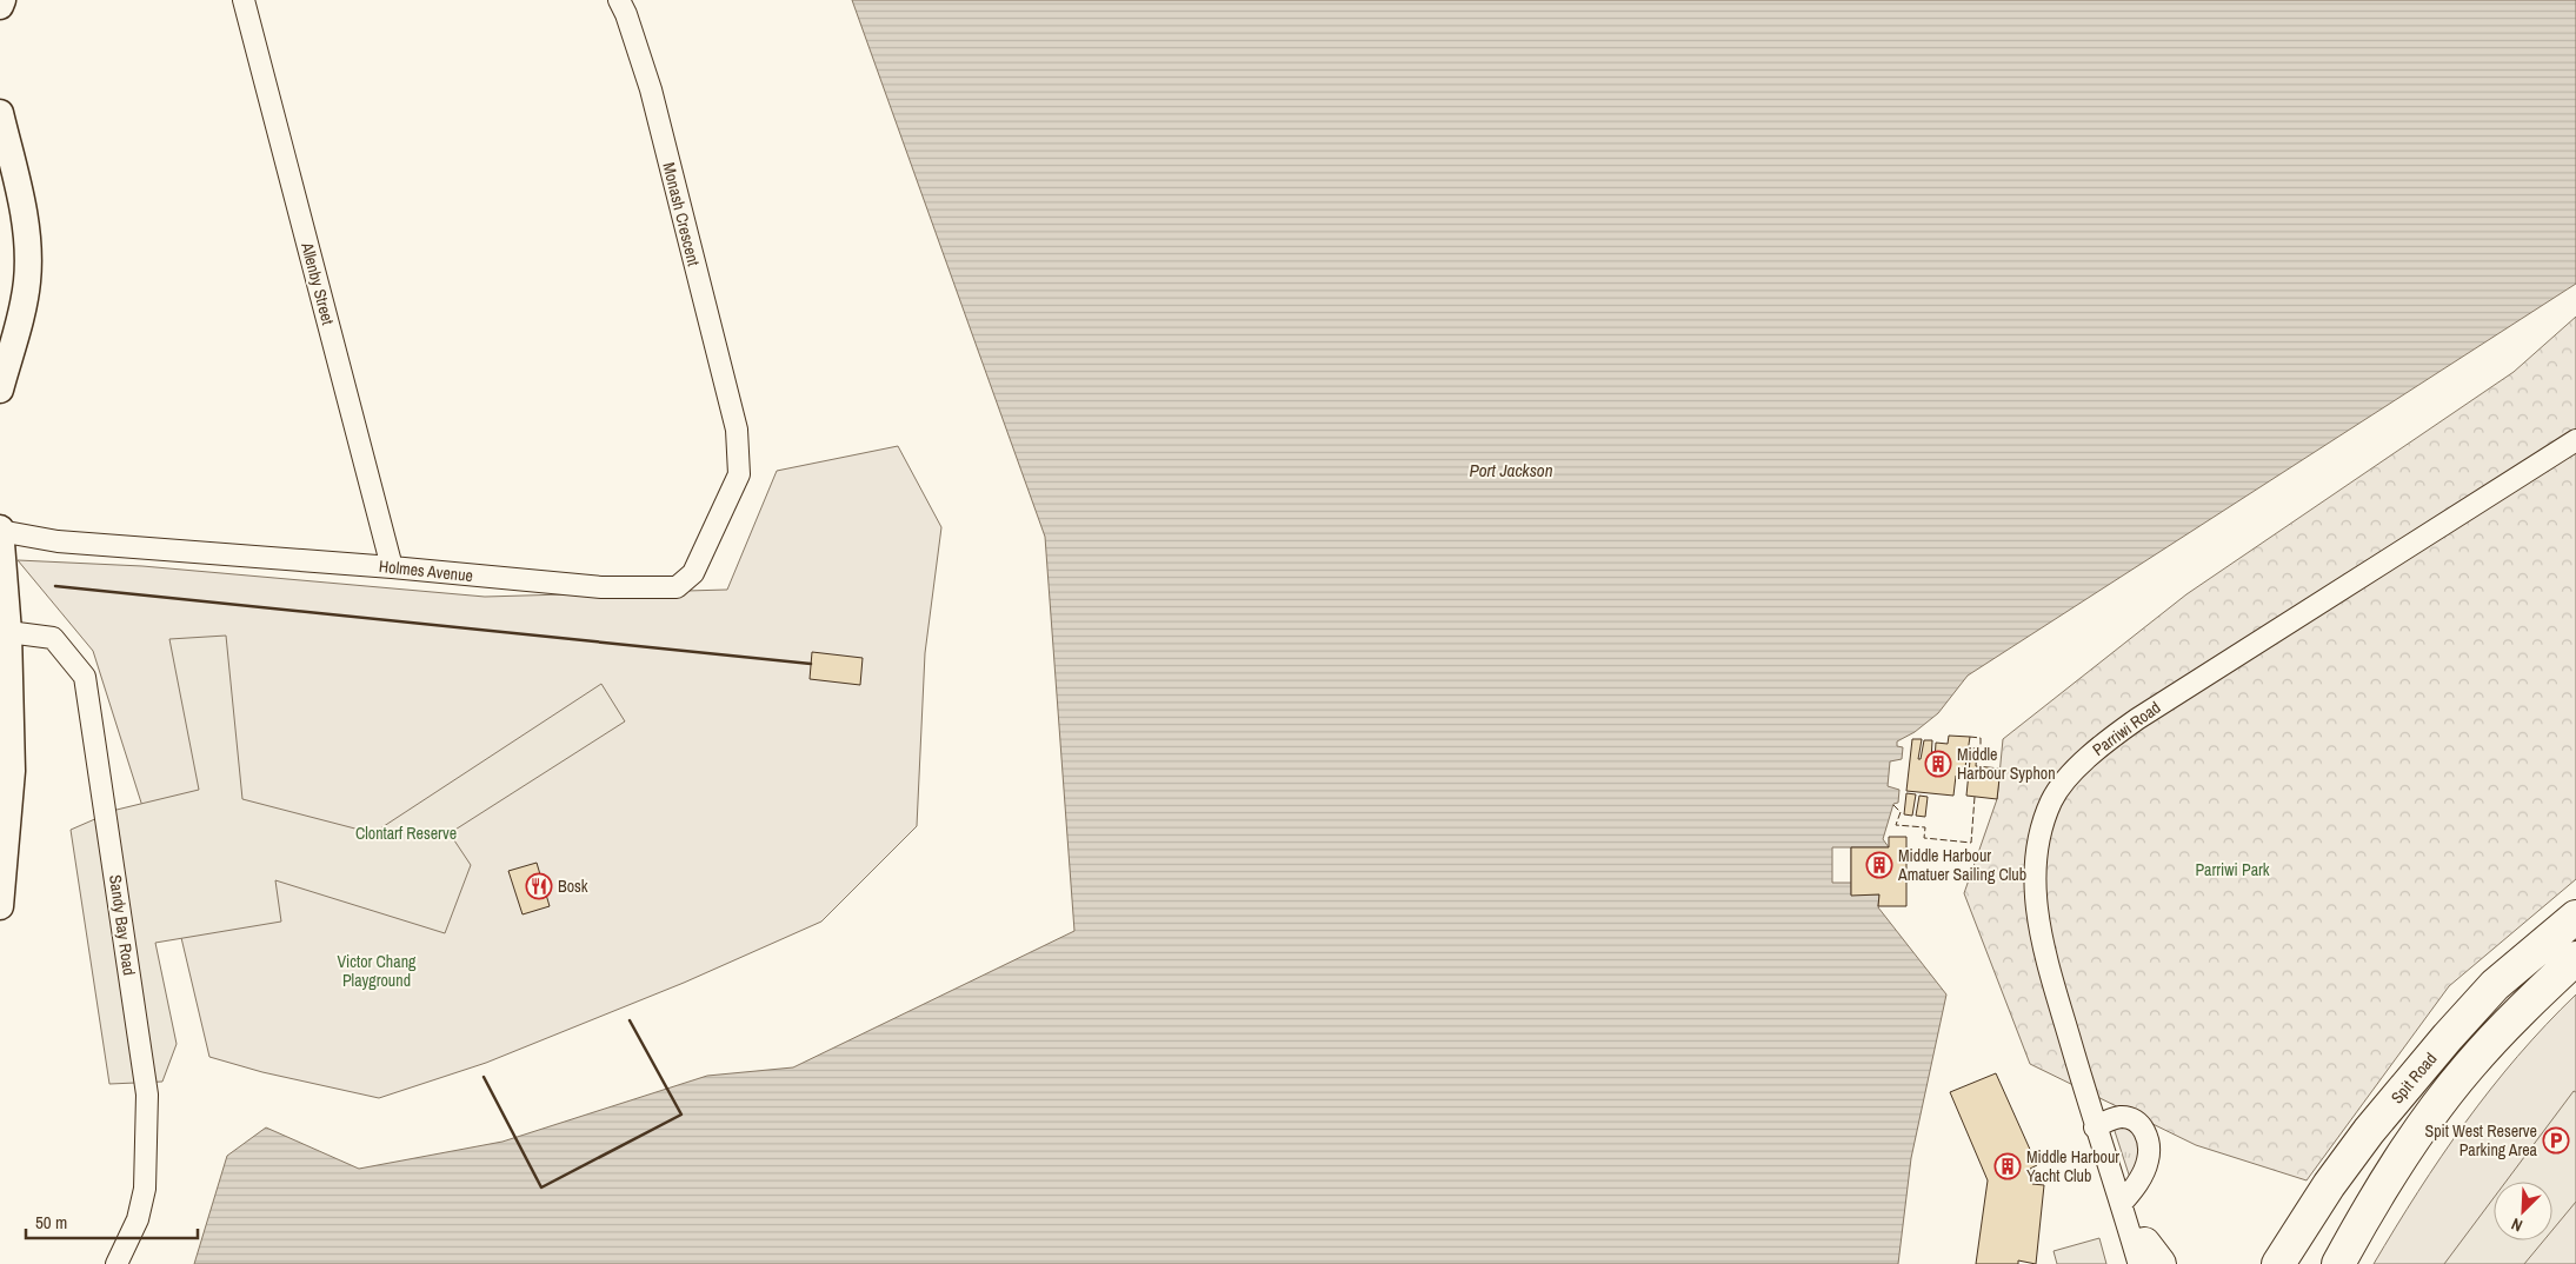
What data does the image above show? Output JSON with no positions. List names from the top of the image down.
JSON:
{
  "streets": {
    "highway": ["Spit Road"],
    "street": [
      "Monash Crescent",
      "Allenby Street",
      "Holmes Avenue",
      "Parriwi Road",
      "Sandy Bay Road"
    ]
  },
  "crossings": [
    ["Monash Crescent", "Holmes Avenue"],
    ["Allenby Street", "Holmes Avenue"]
  ],
  "water": ["Port Jackson"],
  "parks": ["Clontarf Reserve", "Parriwi Park", "Victor Chang Playground"],
  "places": {
    "building": ["Middle Harbour Syphon", "Middle Harbour Amatuer Sailing Club", "Middle Harbour Yacht Club"],
    "restaurant": ["Bosk"],
    "parking": ["Spit West Reserve Parking Area"]
  },
  "scale_bar": "50 m",
  "north": "bottom left"
}
